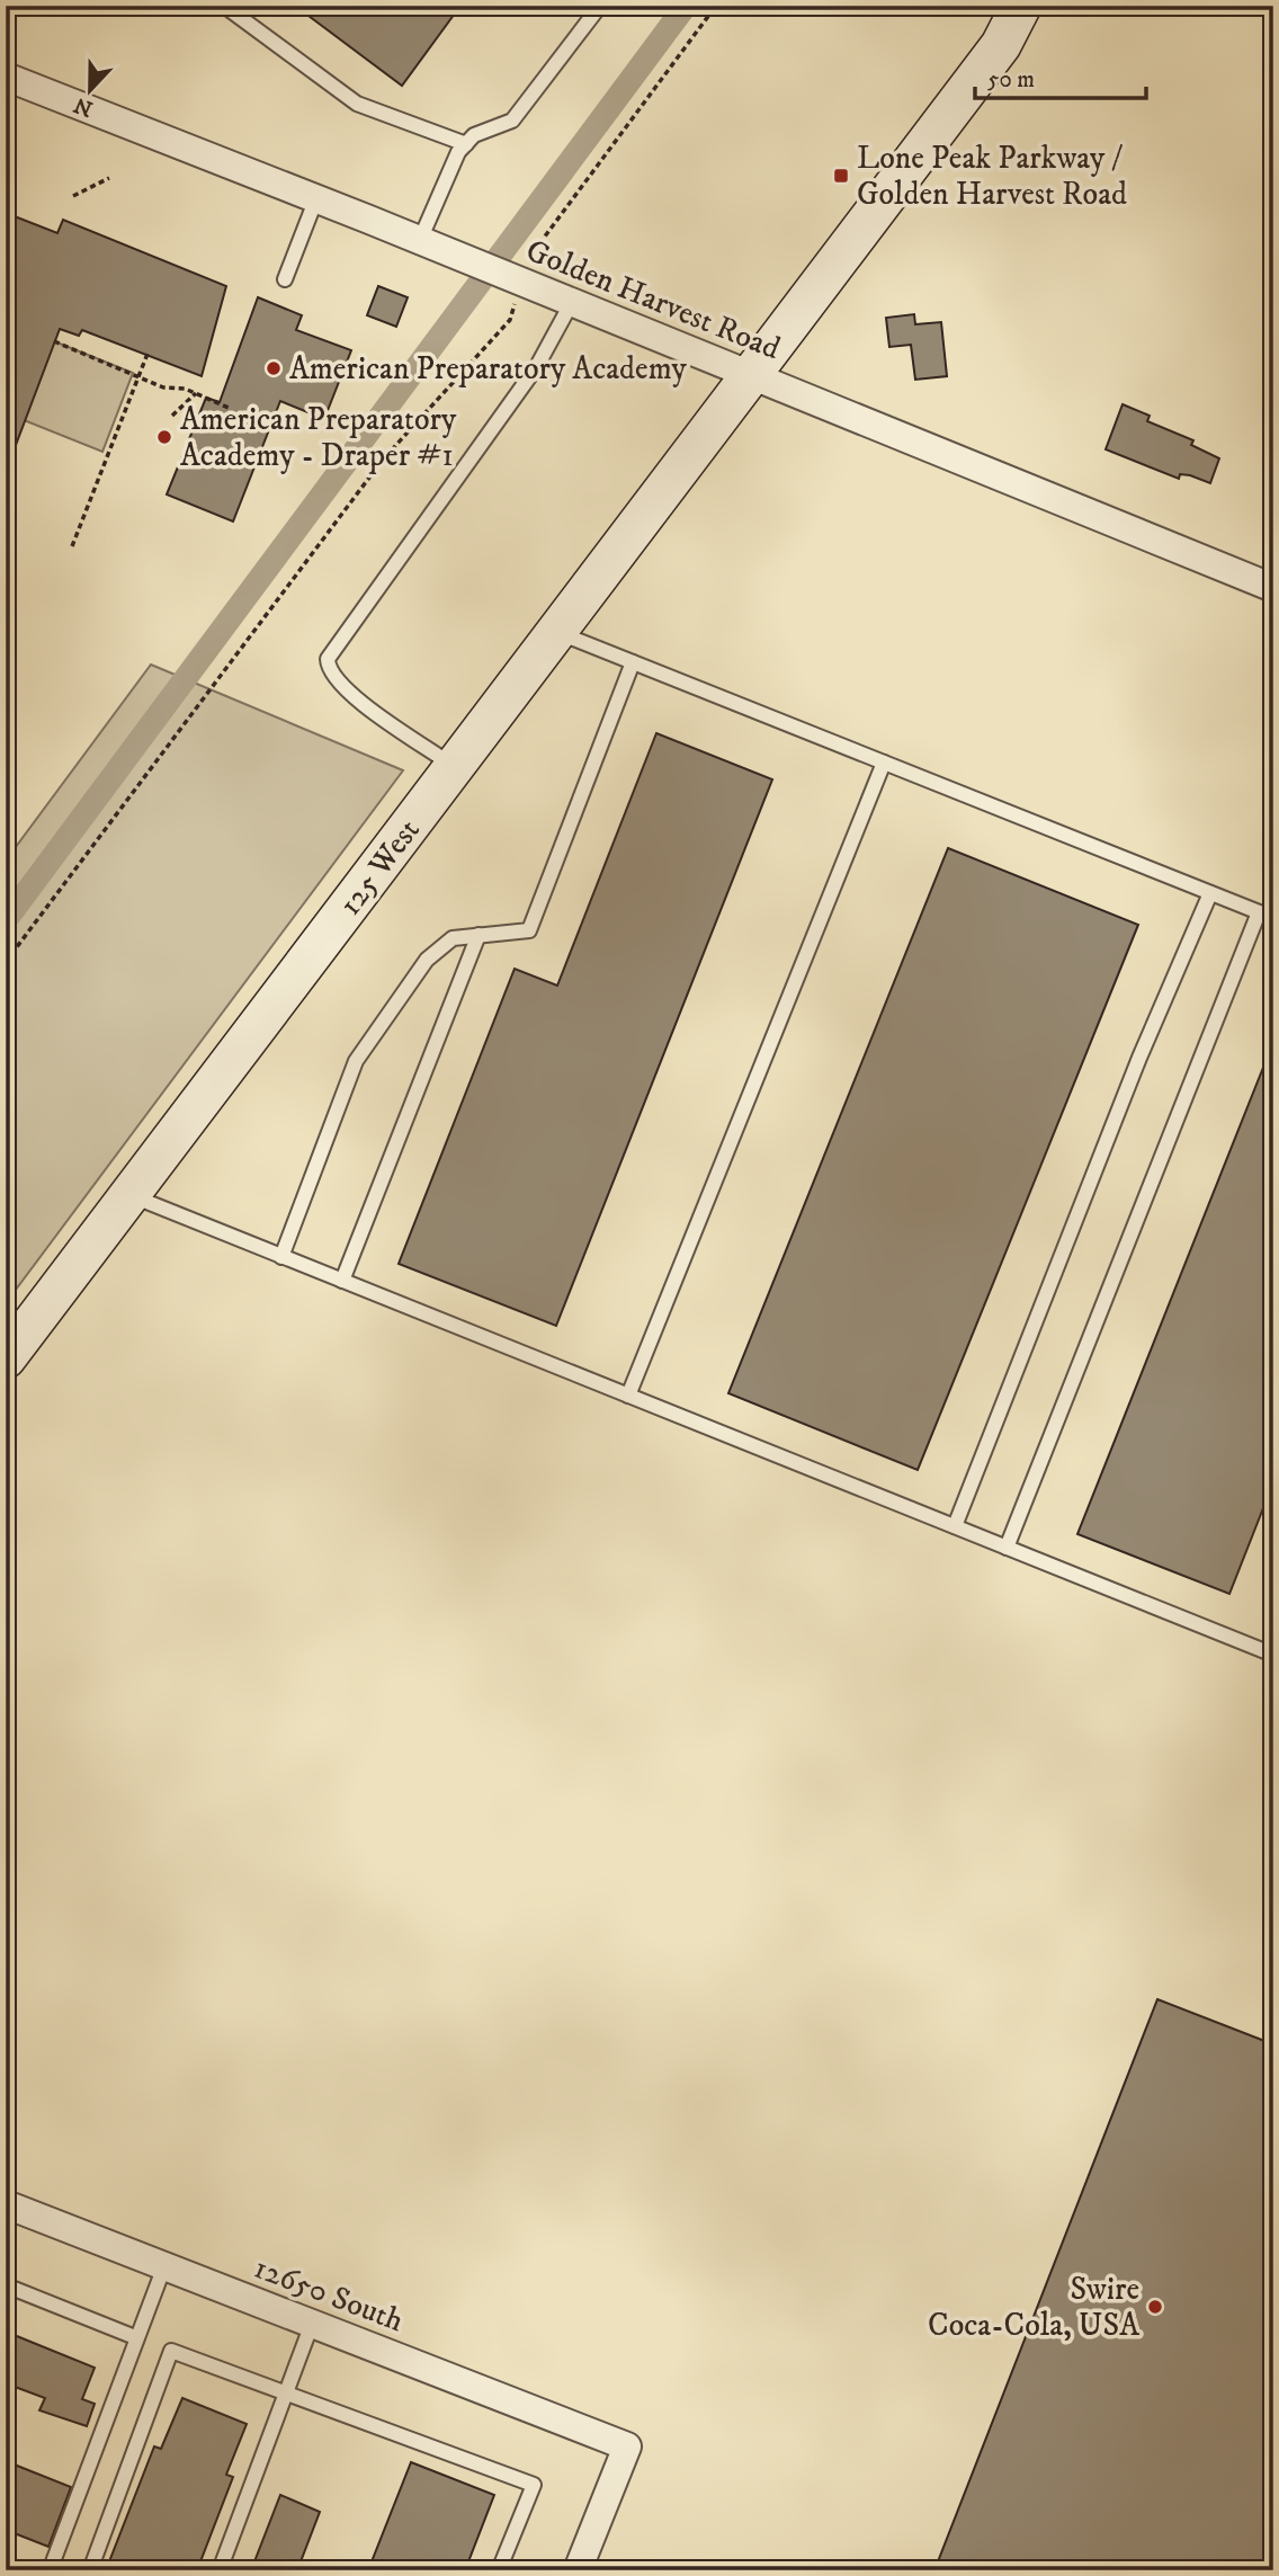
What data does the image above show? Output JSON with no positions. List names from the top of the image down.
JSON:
{
  "streets": {
    "main road": ["125 West"],
    "street": ["Golden Harvest Road", "12650 South"]
  },
  "crossings": [
    ["Golden Harvest Road", "125 West"]
  ],
  "places": {
    "transit": ["Lone Peak Parkway / Golden Harvest Road"],
    "other": ["American Preparatory Academy", "American Preparatory Academy - Draper #1", "Swire Coca-Cola, USA"]
  },
  "scale_bar": "50 m",
  "north": "bottom"
}
